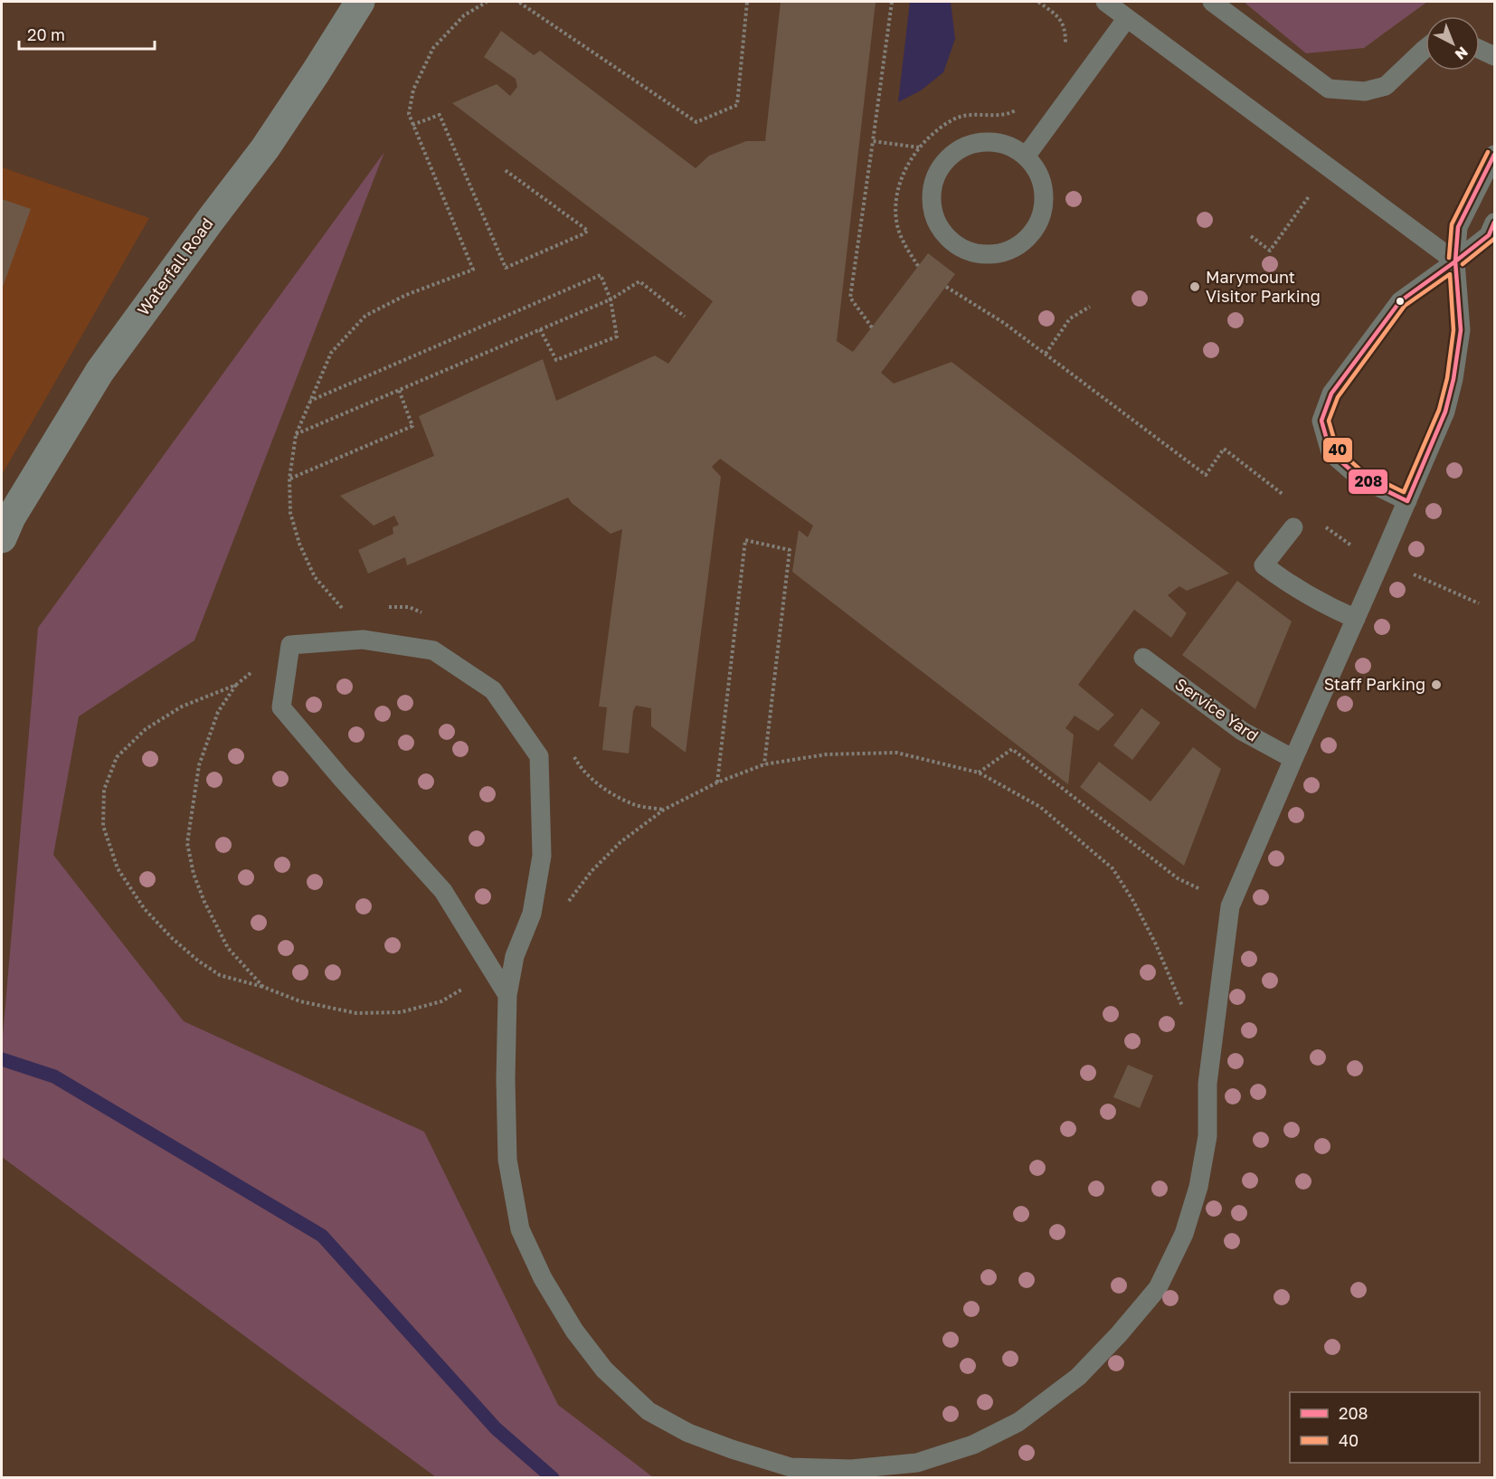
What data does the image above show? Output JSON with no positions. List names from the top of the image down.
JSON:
{
  "streets": {
    "street": ["Waterfall Road"],
    "lane": ["Service Yard"]
  },
  "places": ["Marymount Visitor Parking", "Staff Parking"],
  "lines": ["transit line 40", "transit line 208"],
  "legend": ["208", "40"],
  "scale_bar": "20 m",
  "north": "bottom right"
}
